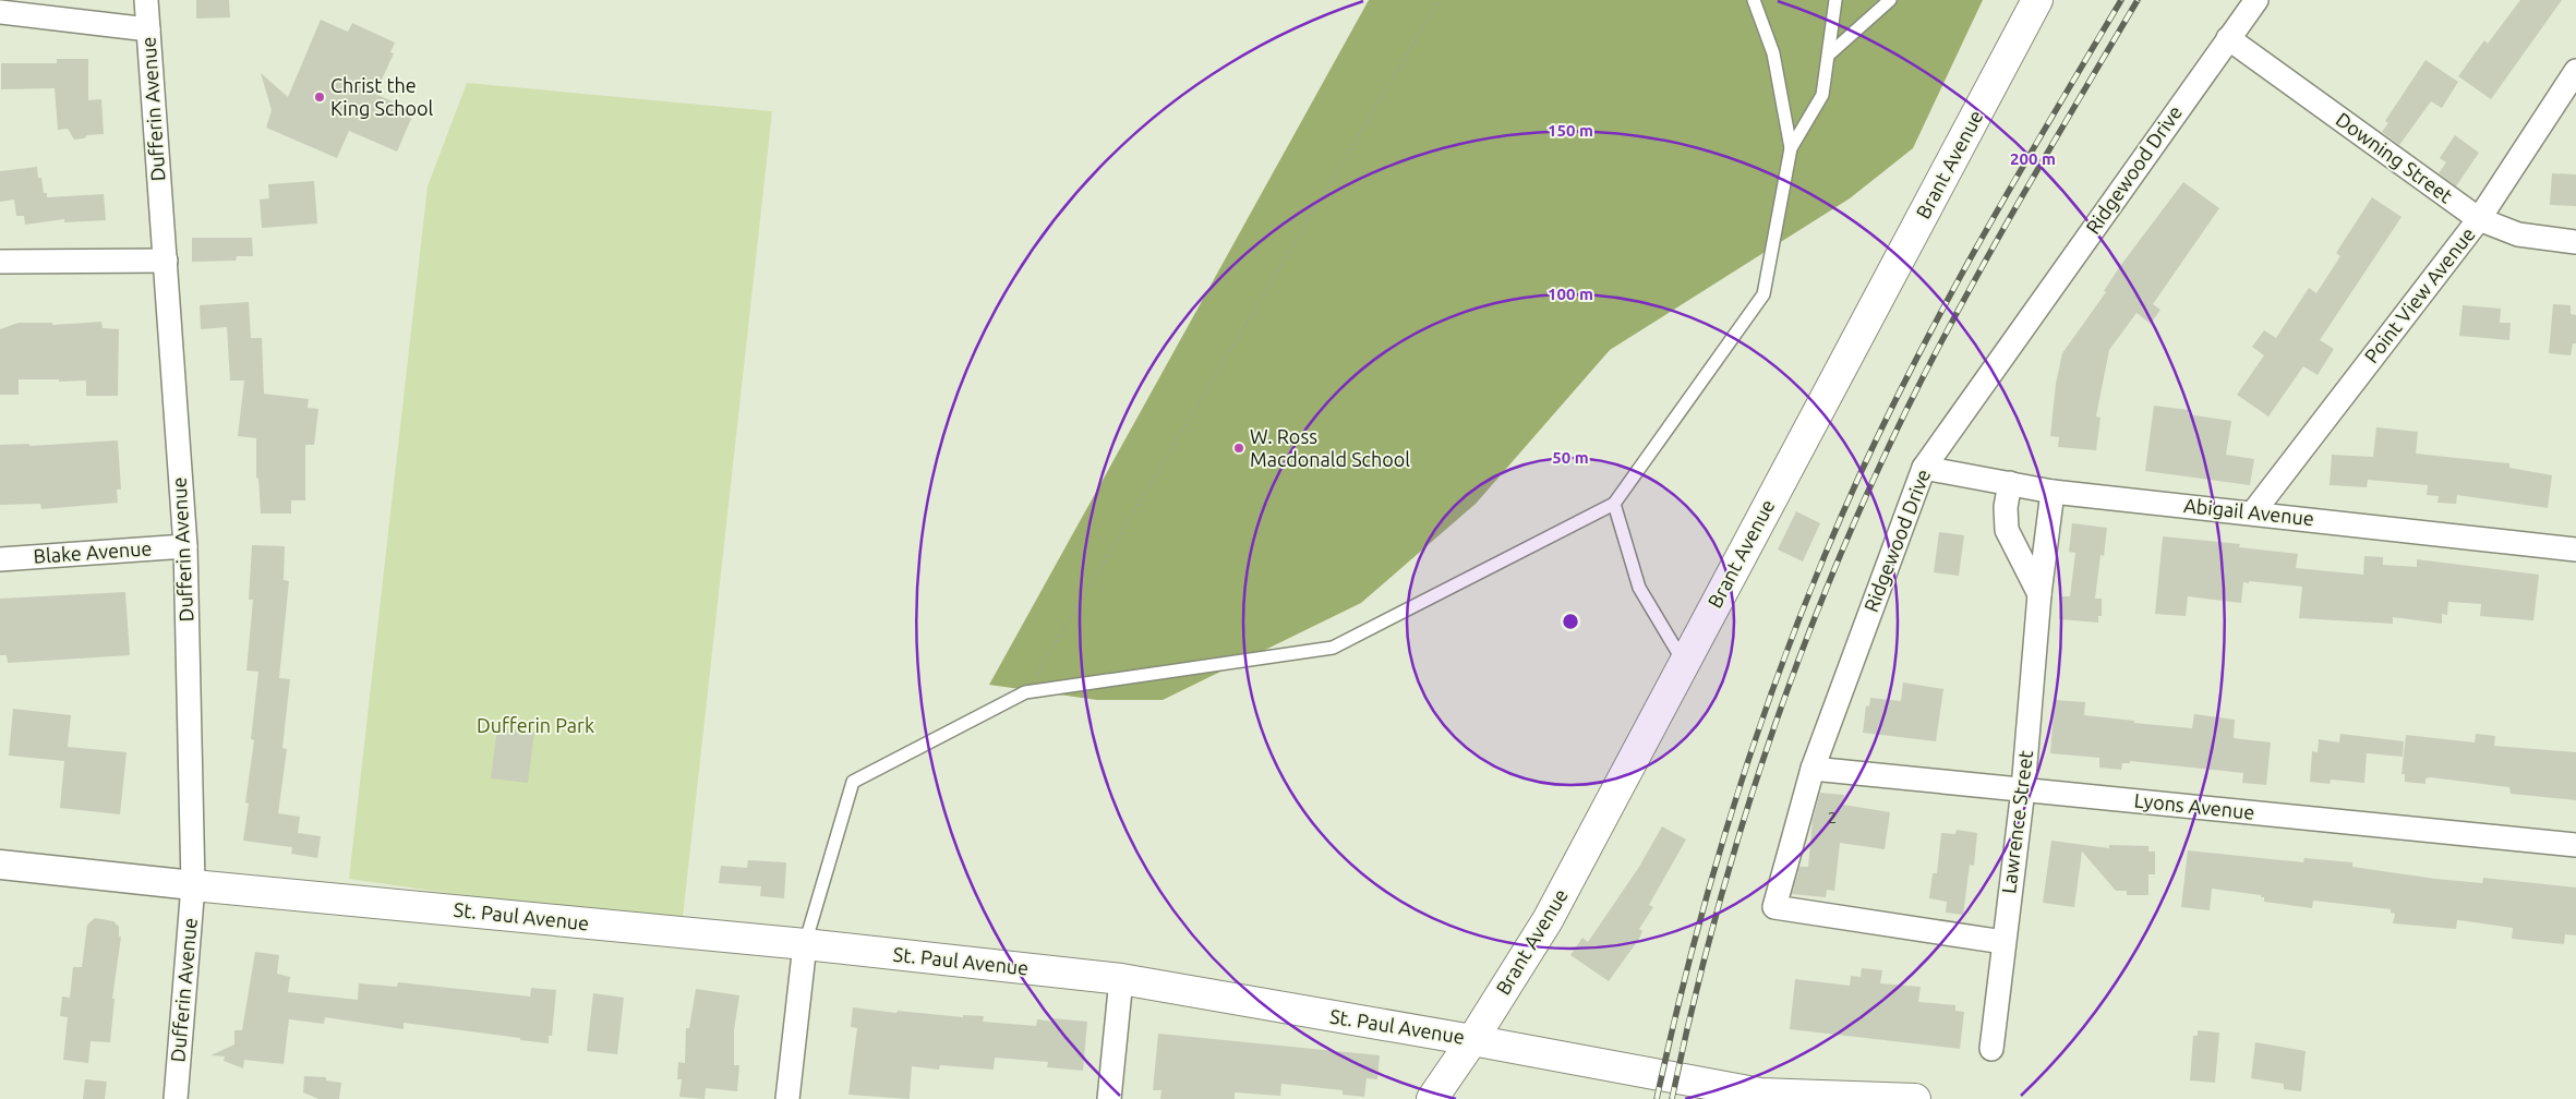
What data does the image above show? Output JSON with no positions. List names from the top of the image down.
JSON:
{
  "streets": {
    "main road": ["Brant Avenue", "St. Paul Avenue"],
    "street": [
      "Dufferin Avenue",
      "Downing Street",
      "Ridgewood Drive",
      "Point View Avenue",
      "Abigail Avenue",
      "Blake Avenue",
      "Lyons Avenue",
      "Lawrence Street"
    ]
  },
  "crossings": [
    ["Dufferin Avenue", "Blake Avenue"],
    ["Dufferin Avenue", "St. Paul Avenue"],
    ["Downing Street", "Ridgewood Drive"],
    ["Downing Street", "Point View Avenue"],
    ["Brant Avenue", "St. Paul Avenue"],
    ["Ridgewood Drive", "Abigail Avenue"],
    ["Ridgewood Drive", "Lyons Avenue"],
    ["Ridgewood Drive", "Lawrence Street"],
    ["Point View Avenue", "Abigail Avenue"],
    ["Abigail Avenue", "Lawrence Street"],
    ["Lyons Avenue", "Lawrence Street"]
  ],
  "parks": ["Dufferin Park"],
  "places": ["Christ the King School", "W. Ross Macdonald School"],
  "house_numbers": ["2"],
  "rings": [
    "150 m",
    "200 m",
    "100 m",
    "50 m"
  ]
}
